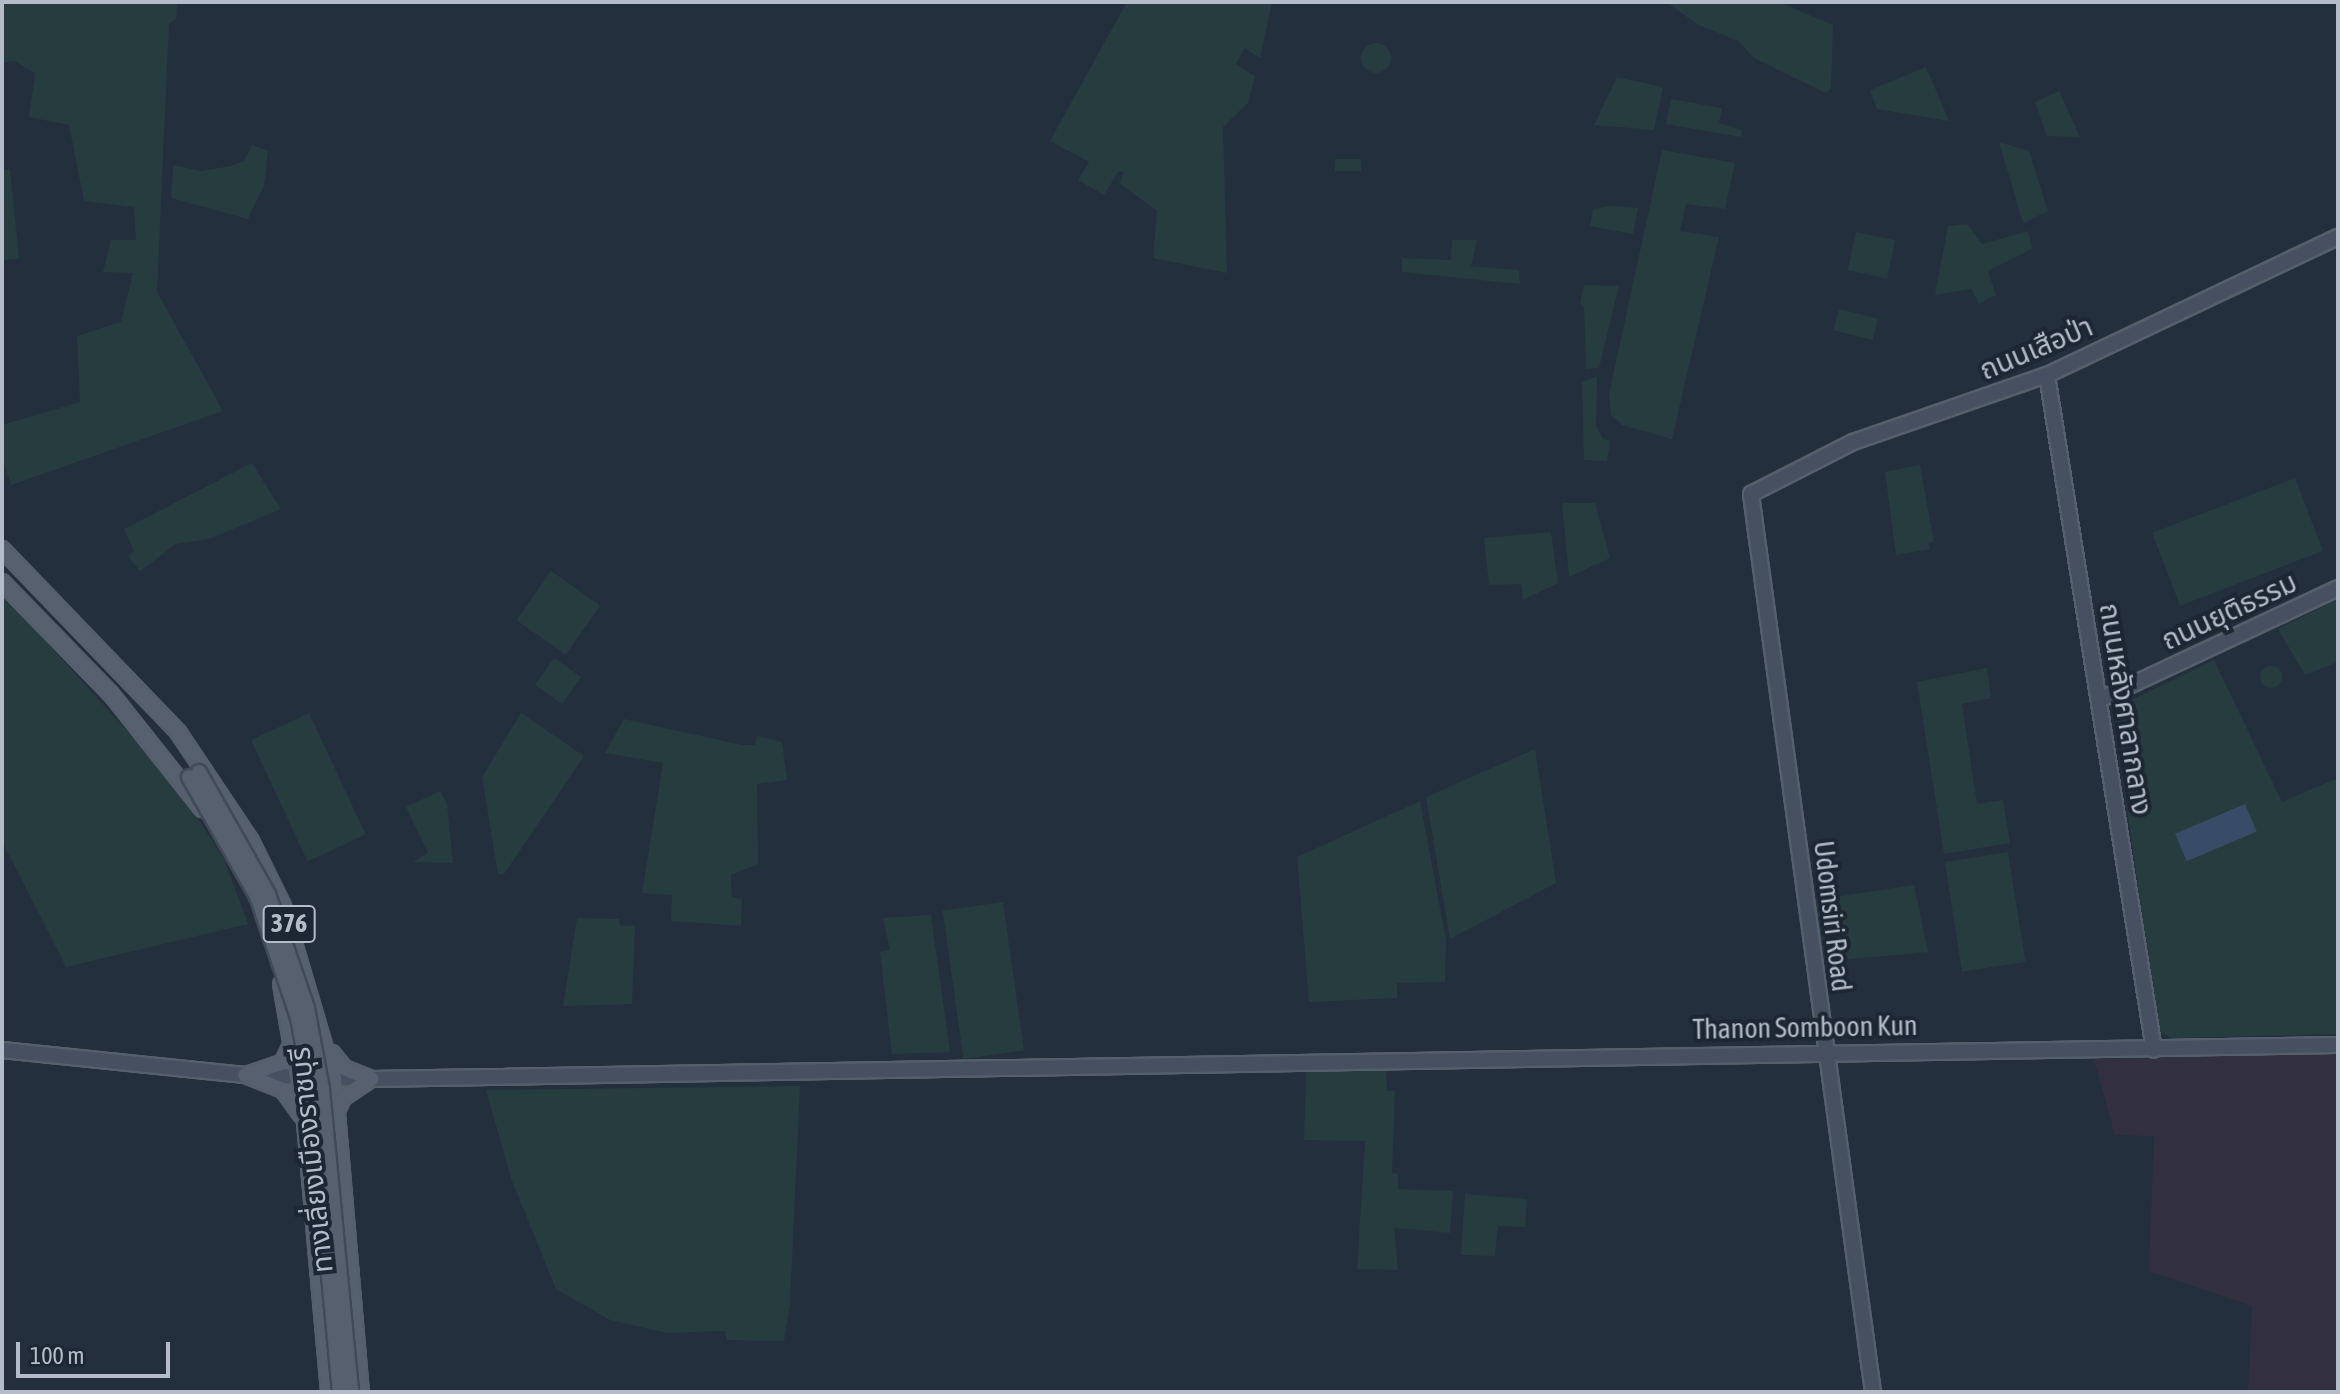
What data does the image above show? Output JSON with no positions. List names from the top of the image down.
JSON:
{
  "streets": {
    "main road": ["376", "ทางเลี่ยงเมืองราชบุรี"],
    "street": [
      "ถนนเสือป่า",
      "ถนนยุติธรรม",
      "ถนนหลังศาลากลาง",
      "Udomsiri Road",
      "Thanon Somboon Kun"
    ]
  },
  "crossings": [
    ["ถนนเสือป่า", "ถนนหลังศาลากลาง"],
    ["ถนนเสือป่า", "Udomsiri Road"],
    ["ถนนยุติธรรม", "ถนนหลังศาลากลาง"],
    ["ถนนหลังศาลากลาง", "Thanon Somboon Kun"],
    ["Udomsiri Road", "Thanon Somboon Kun"],
    ["Thanon Somboon Kun", "ทางเลี่ยงเมืองราชบุรี"]
  ],
  "scale_bar": "100 m"
}
